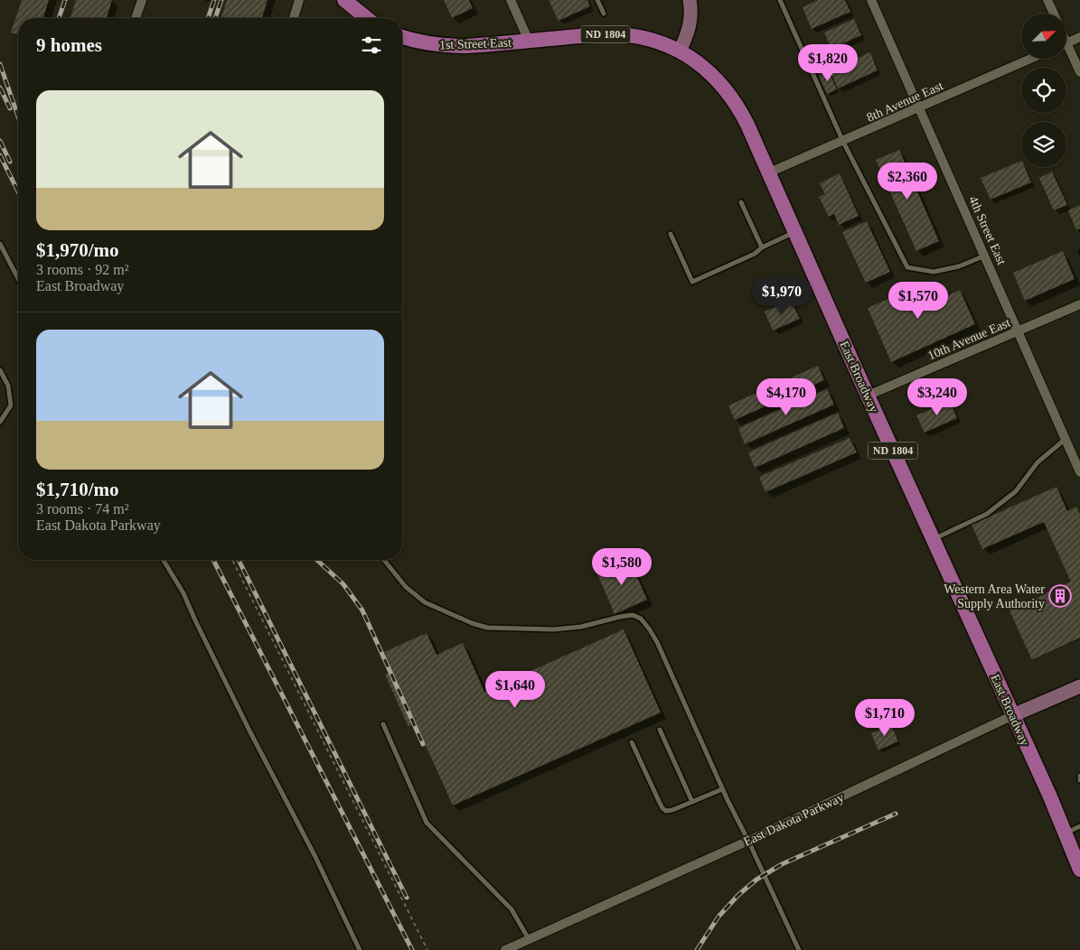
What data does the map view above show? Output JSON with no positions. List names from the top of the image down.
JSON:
{
  "streets": {
    "main road": [
      "ND 1804",
      "1st Street East",
      "East Broadway",
      "East Dakota Parkway"
    ],
    "street": ["8th Avenue East", "4th Street East", "10th Avenue East"]
  },
  "crossings": [
    ["ND 1804", "1st Street East"],
    ["ND 1804", "East Broadway"],
    ["8th Avenue East", "4th Street East"],
    ["8th Avenue East", "East Broadway"],
    ["4th Street East", "10th Avenue East"],
    ["10th Avenue East", "East Broadway"],
    ["East Broadway", "East Dakota Parkway"]
  ],
  "places": {
    "building": ["Western Area Water Supply Authority"]
  },
  "north": "top right",
  "page": {
    "heading": "9 homes",
    "price": [
      "$1,820",
      "$2,360",
      "$1,970",
      "$1,570",
      "$4,170",
      "$3,240",
      "$1,580",
      "$1,640",
      "$1,710"
    ],
    "list": [
      {
        "name": "$1,970/mo",
        "note": "3 rooms · 92 m² · East Broadway"
      },
      {
        "name": "$1,710/mo",
        "note": "3 rooms · 74 m² · East Dakota Parkway"
      }
    ]
  }
}
